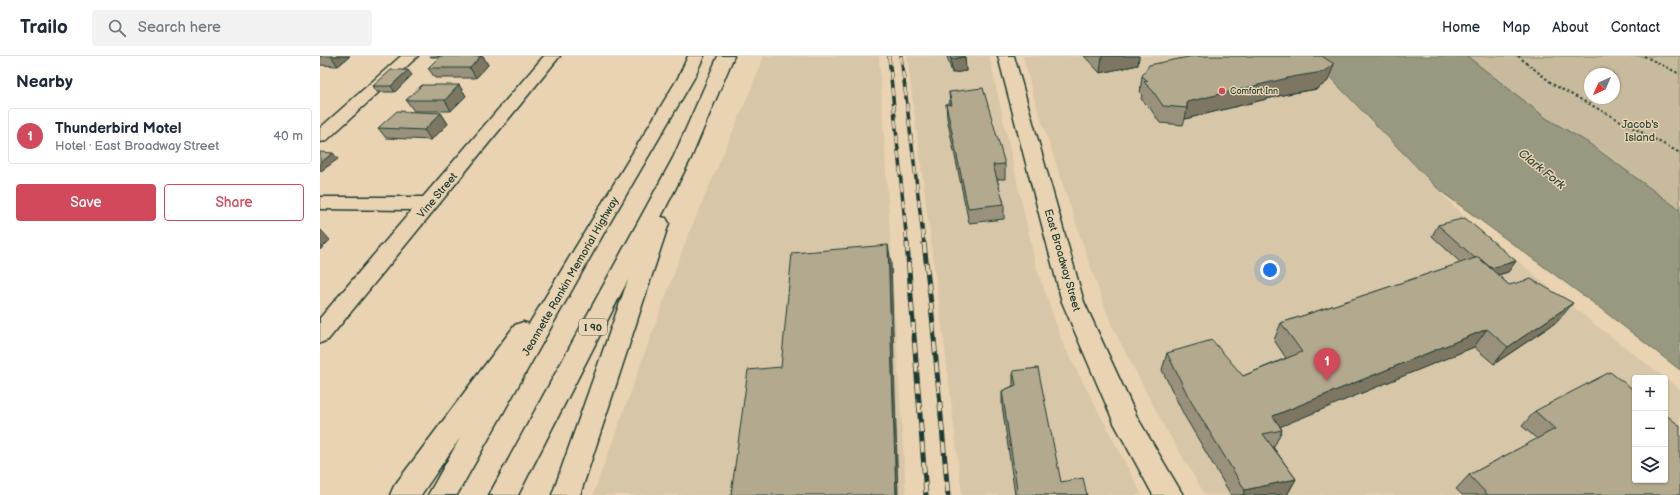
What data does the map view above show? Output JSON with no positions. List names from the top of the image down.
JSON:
{
  "streets": {
    "main road": [
      "Vine Street",
      "East Broadway Street",
      "Jeannette Rankin Memorial Highway",
      "I 90"
    ]
  },
  "water": ["Clark Fork"],
  "parks": ["Jacob's Island"],
  "places": ["Comfort Inn"],
  "north": "bottom left",
  "page": {
    "header": "Trailo",
    "search": "Search here",
    "nav": [
      "Home",
      "Map",
      "About",
      "Contact"
    ],
    "heading": "Nearby",
    "list": [
      {
        "mark": "1",
        "name": "Thunderbird Motel",
        "note": "Hotel · East Broadway Street",
        "value": "40 m"
      }
    ],
    "buttons": ["Save", "Share"],
    "pins": "1",
    "map_buttons": ["+", "−"]
  }
}
